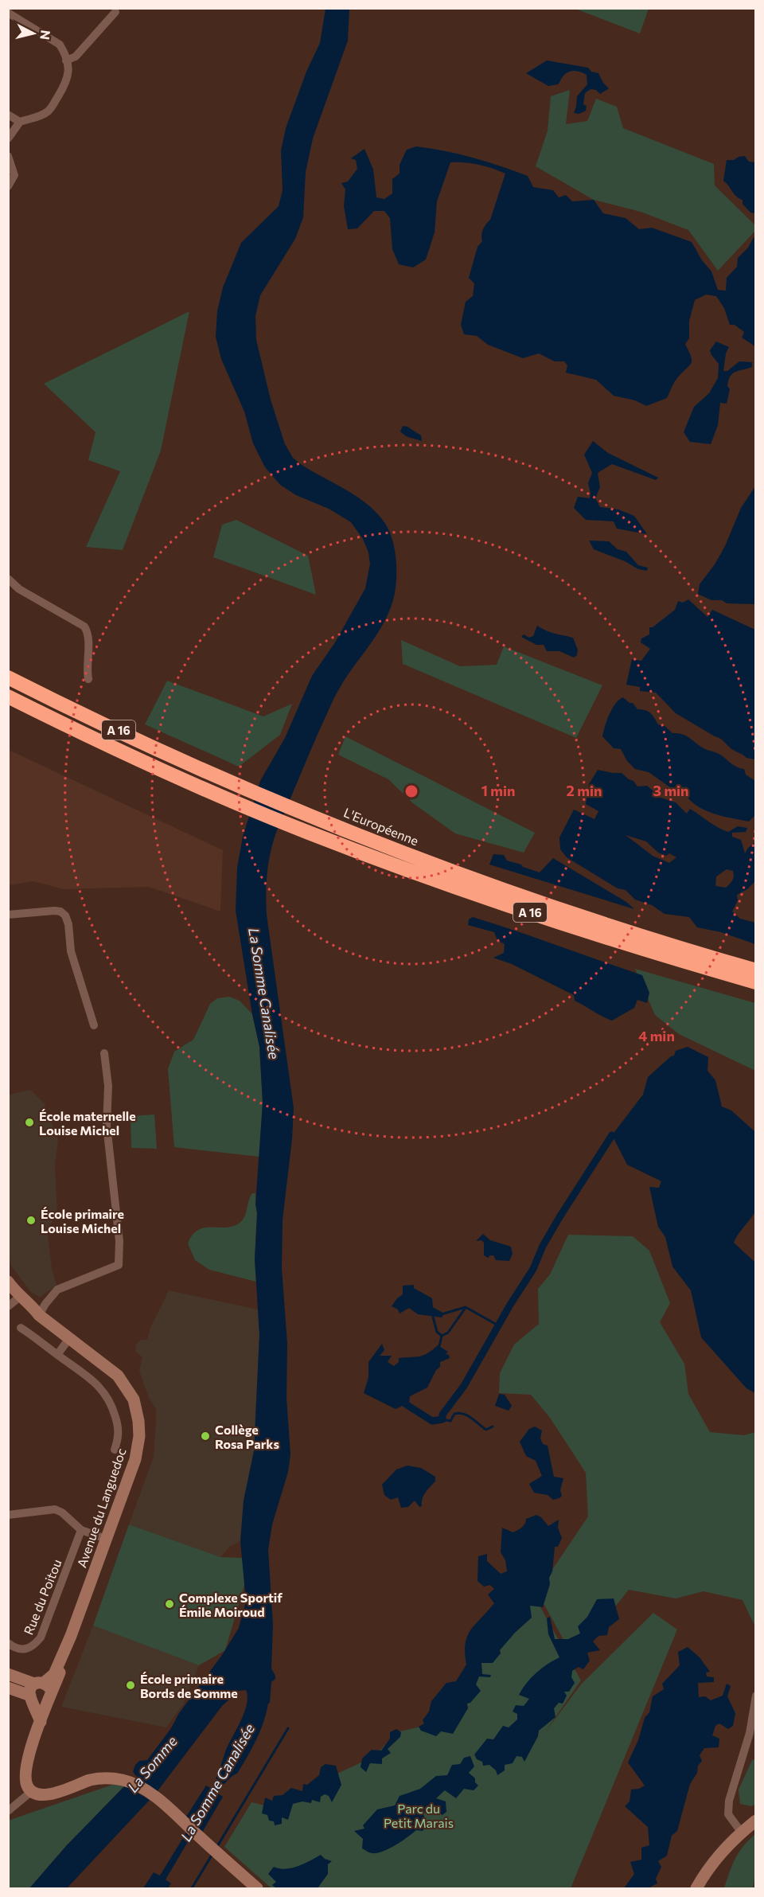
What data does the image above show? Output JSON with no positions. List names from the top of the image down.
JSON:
{
  "streets": {
    "highway": ["A 16", "L'Européenne"],
    "street": ["Avenue du Languedoc", "Rue du Poitou"]
  },
  "water": ["La Somme Canalisée", "La Somme"],
  "parks": ["Parc du Petit Marais"],
  "places": [
    "École maternelle Louise Michel",
    "École primaire Louise Michel",
    "Collège Rosa Parks",
    "Complexe Sportif Émile Moiroud",
    "École primaire Bords de Somme"
  ],
  "north": "right",
  "rings": [
    "1 min",
    "2 min",
    "3 min",
    "4 min"
  ]
}
